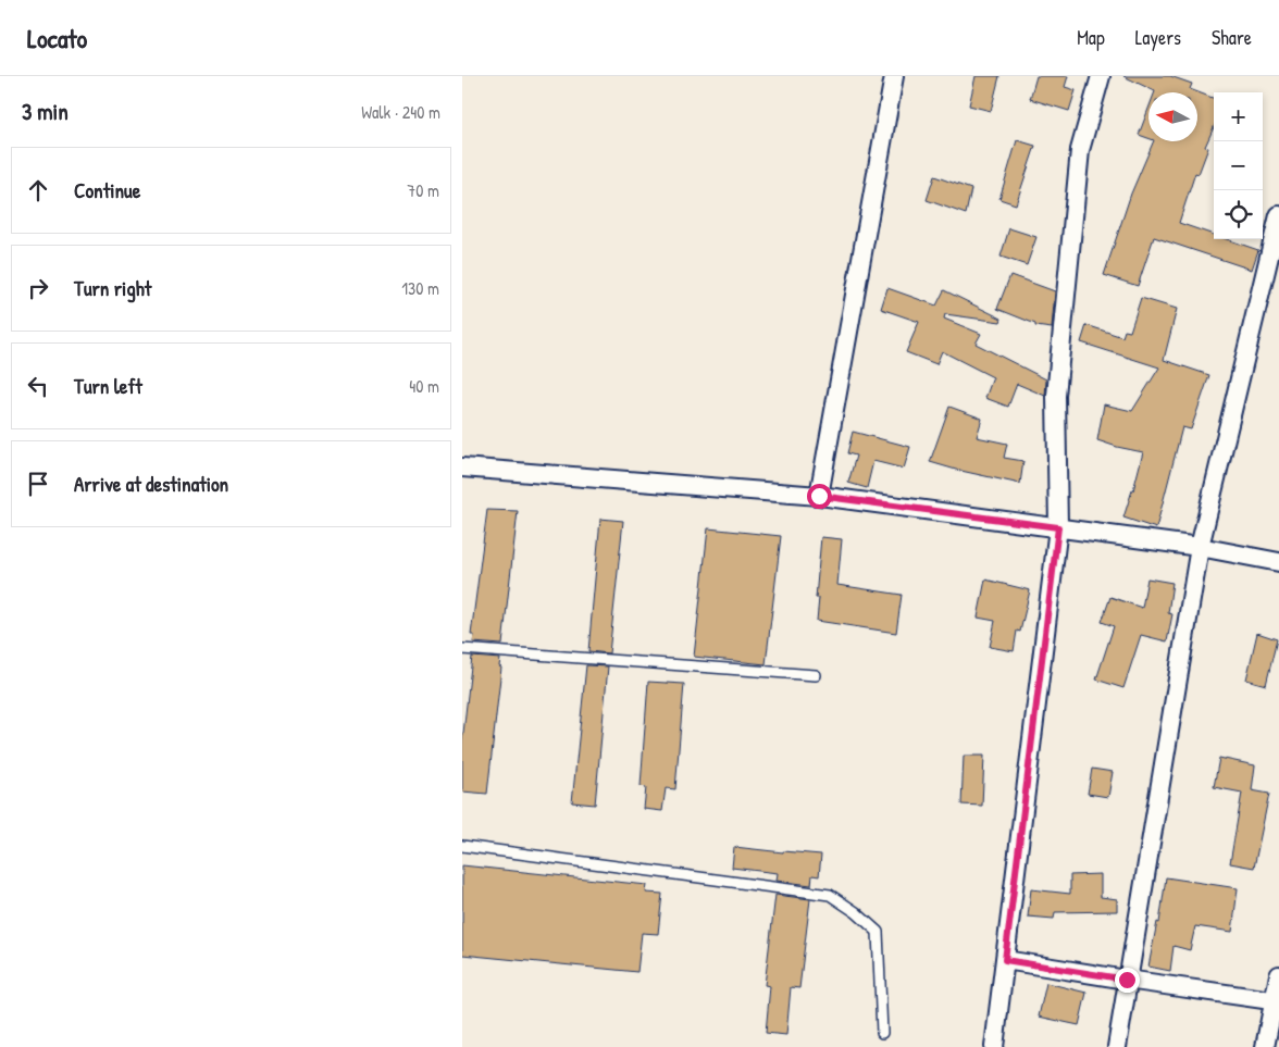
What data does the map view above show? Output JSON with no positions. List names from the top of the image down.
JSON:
{
  "north": "left",
  "page": {
    "header": "Locato",
    "nav": ["Map", "Layers", "Share"],
    "heading": ["3 min", "Walk · 240 m"],
    "map_buttons": ["+", "−"],
    "list": [
      ["Continue", "70 m"],
      ["Turn right", "130 m"],
      ["Turn left", "40 m"],
      "Arrive at destination"
    ]
  }
}
